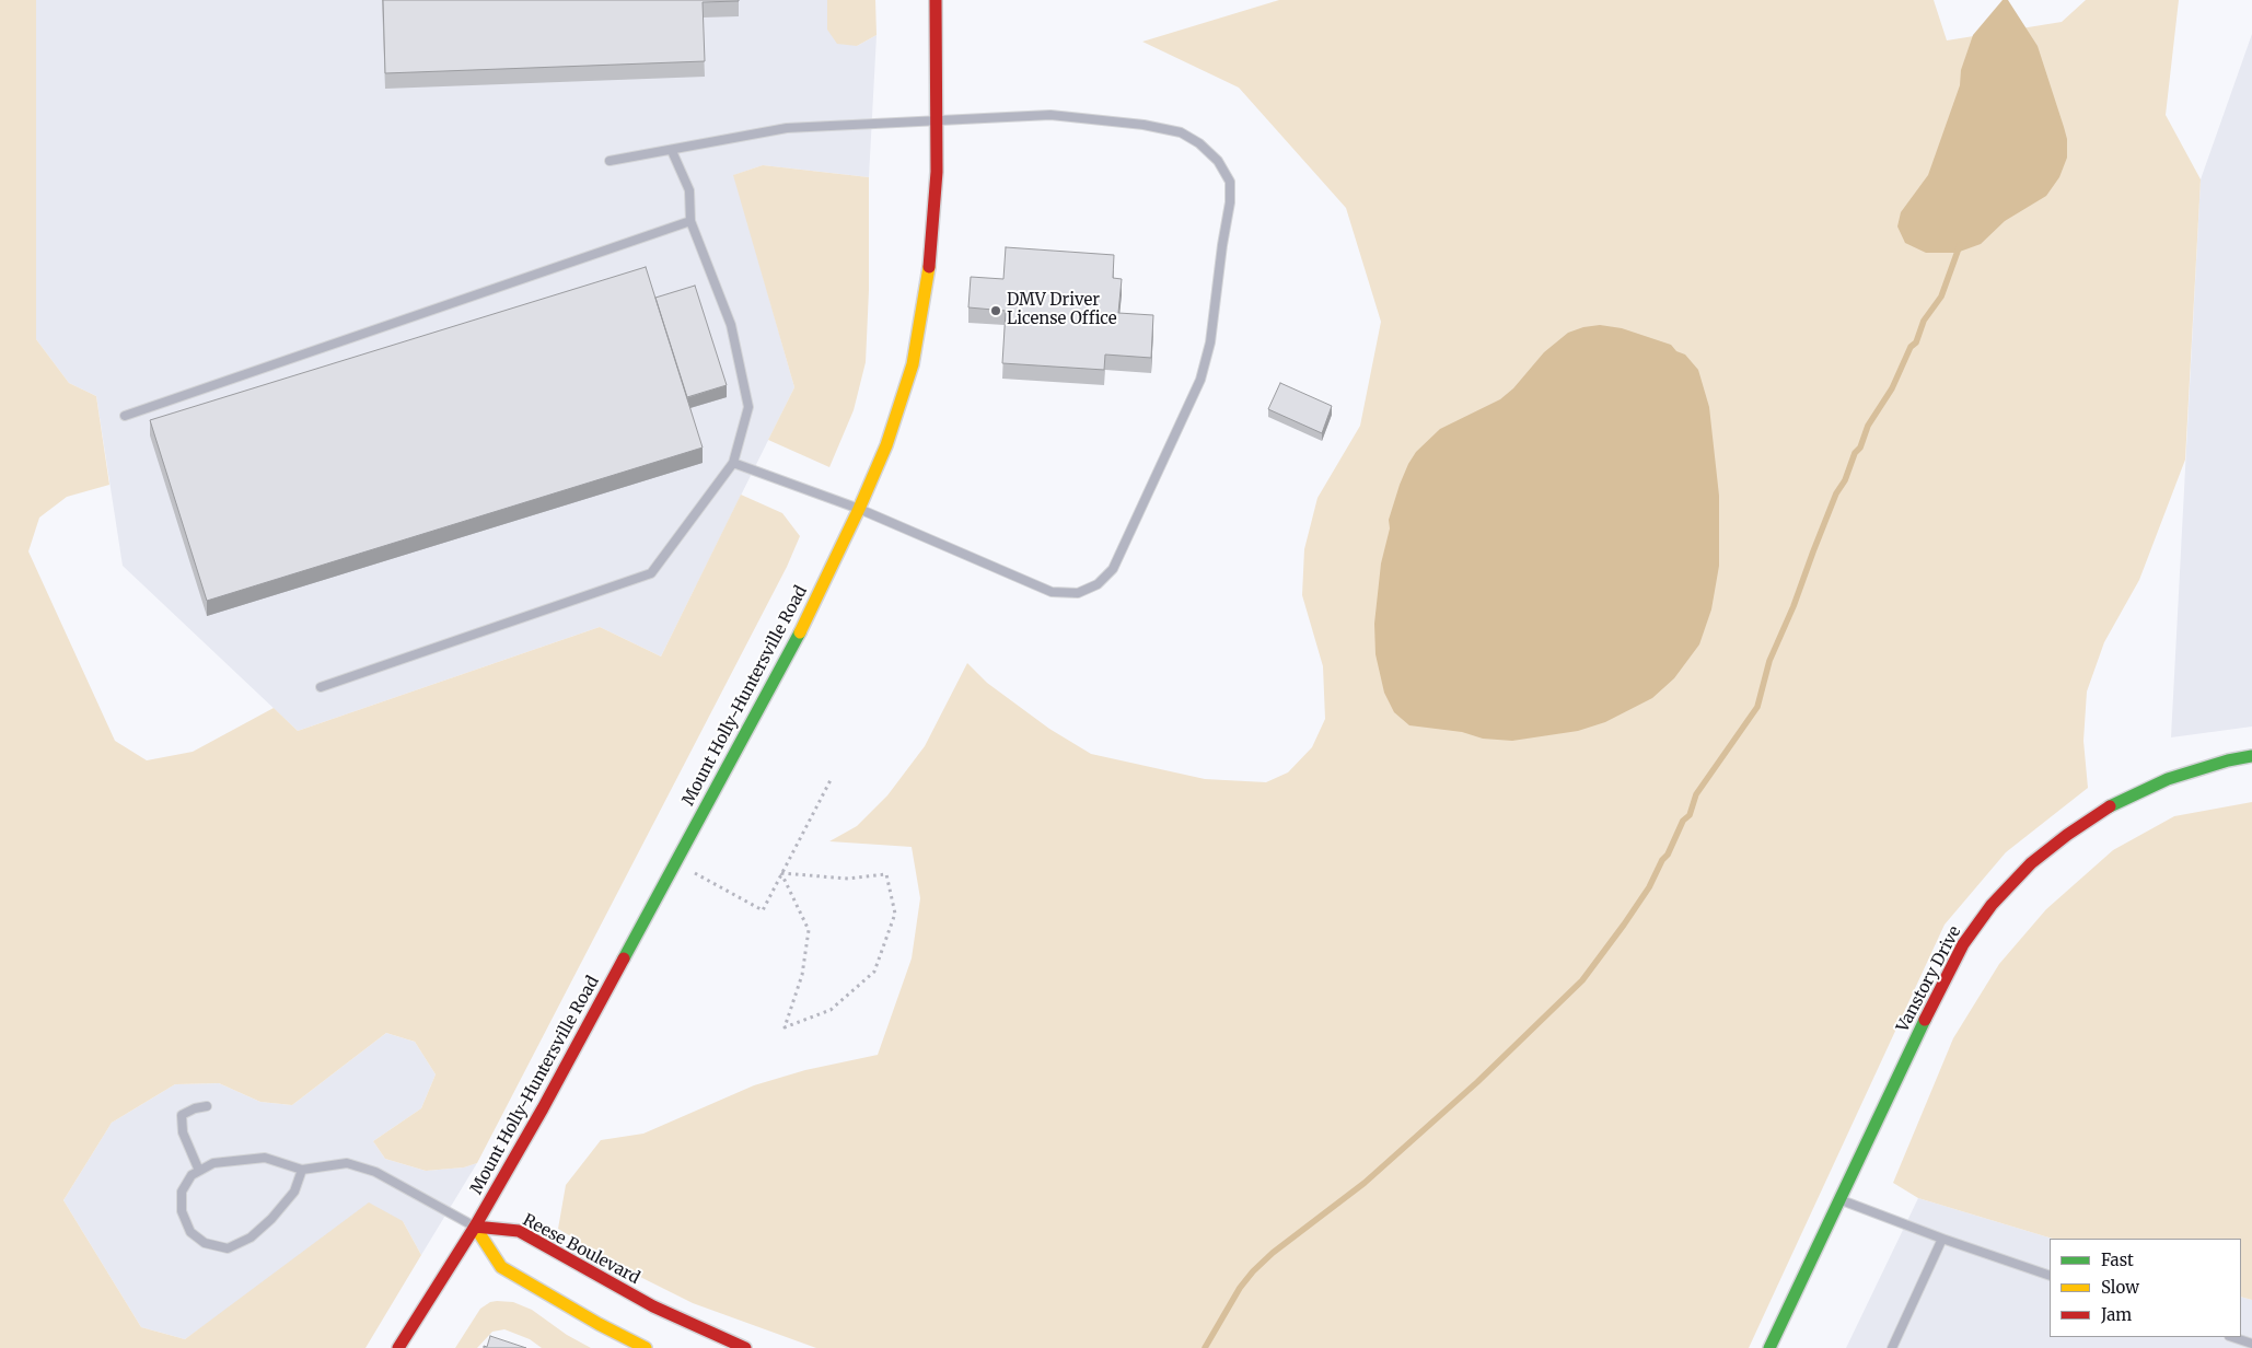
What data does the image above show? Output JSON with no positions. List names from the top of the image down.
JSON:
{
  "streets": {
    "main road": ["Mount Holly-Huntersville Road", "Vanstory Drive", "Reese Boulevard"]
  },
  "crossings": [
    ["Mount Holly-Huntersville Road", "Reese Boulevard"]
  ],
  "places": ["DMV Driver License Office"],
  "legend": ["Fast", "Slow", "Jam"]
}
